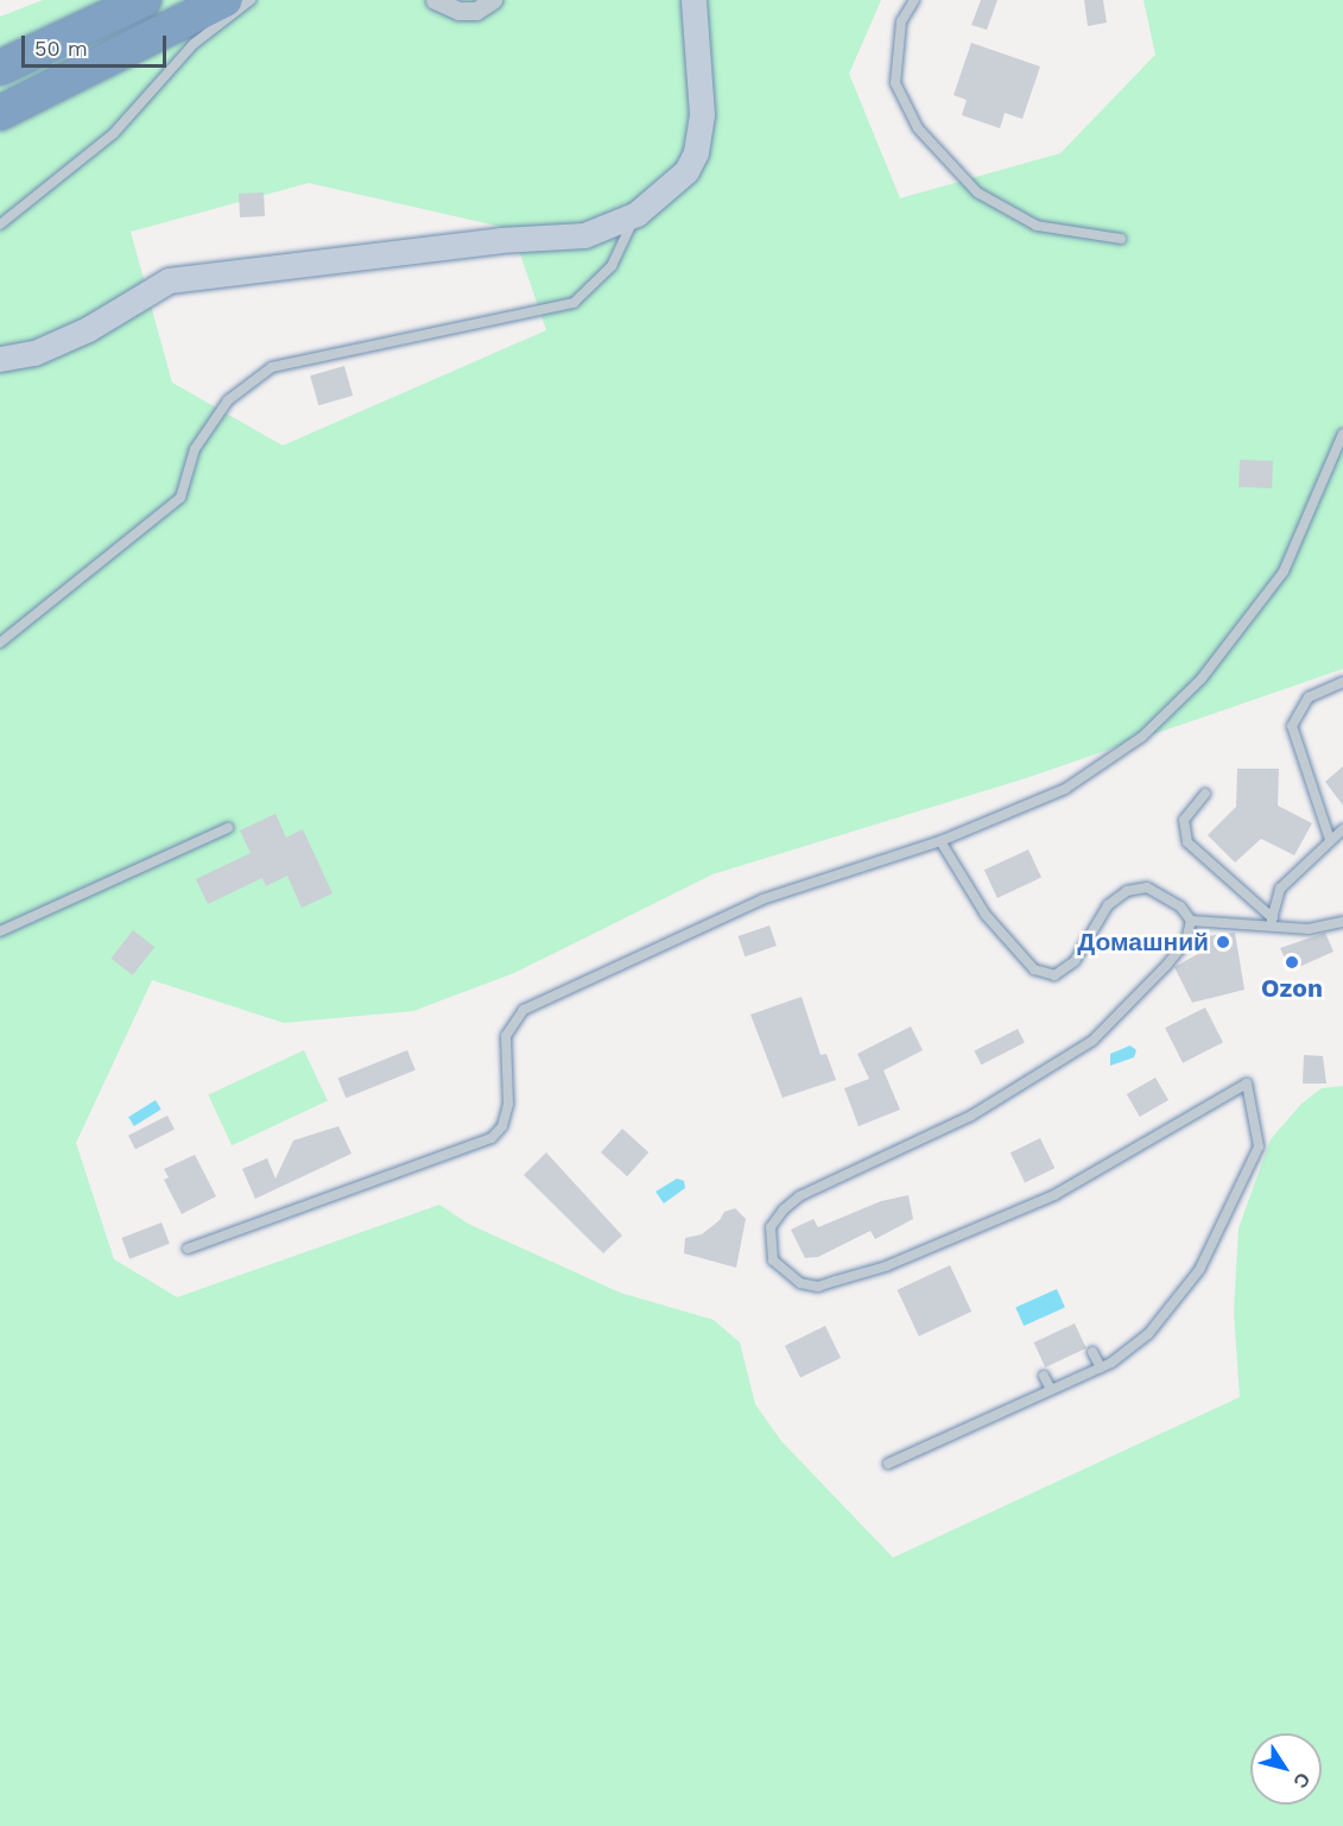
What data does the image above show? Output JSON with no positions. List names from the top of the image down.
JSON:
{
  "places": ["Домашний", "Ozon"],
  "scale_bar": "50 m",
  "north": "bottom right"
}
